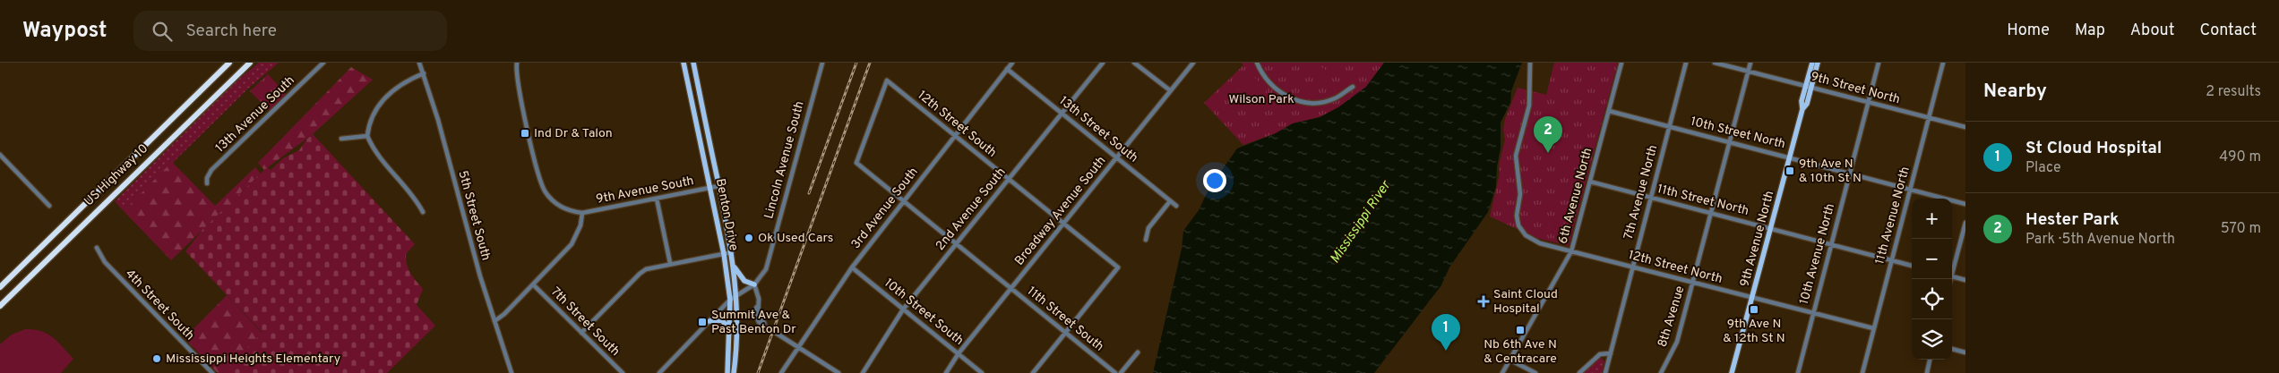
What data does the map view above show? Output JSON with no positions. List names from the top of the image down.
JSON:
{
  "streets": {
    "highway": ["US Highway 10"],
    "main road": ["Benton Drive", "9th Avenue North"],
    "street": [
      "9th Street North",
      "13th Avenue South",
      "12th Street South",
      "13th Street South",
      "10th Street North",
      "Lincoln Avenue South",
      "9th Avenue South",
      "7th Avenue North",
      "6th Avenue North",
      "11th Street North",
      "3rd Avenue South",
      "2nd Avenue South",
      "Broadway Avenue South",
      "5th Street South",
      "11th Avenue North",
      "10th Avenue North",
      "12th Street North",
      "4th Street South",
      "10th Street South",
      "8th Avenue",
      "11th Street South",
      "7th Street South"
    ]
  },
  "crossings": [
    ["9th Street North", "11th Avenue North"],
    ["9th Street North", "9th Avenue North"],
    ["9th Street North", "10th Avenue North"],
    ["9th Street North", "8th Avenue"],
    ["12th Street South", "3rd Avenue South"],
    ["12th Street South", "2nd Avenue South"],
    ["12th Street South", "Broadway Avenue South"],
    ["12th Street South", "11th Street South"],
    ["13th Street South", "3rd Avenue South"],
    ["13th Street South", "2nd Avenue South"],
    ["13th Street South", "Broadway Avenue South"],
    ["10th Street North", "7th Avenue North"],
    ["10th Street North", "6th Avenue North"],
    ["10th Street North", "11th Avenue North"],
    ["10th Street North", "9th Avenue North"],
    ["10th Street North", "10th Avenue North"],
    ["10th Street North", "8th Avenue"],
    ["Lincoln Avenue South", "Benton Drive"],
    ["9th Avenue South", "Benton Drive"],
    ["9th Avenue South", "5th Street South"],
    ["9th Avenue South", "7th Street South"],
    ["7th Avenue North", "11th Street North"],
    ["7th Avenue North", "12th Street North"],
    ["6th Avenue North", "11th Street North"],
    ["6th Avenue North", "12th Street North"],
    ["11th Street North", "11th Avenue North"],
    ["11th Street North", "9th Avenue North"],
    ["11th Street North", "10th Avenue North"],
    ["11th Street North", "8th Avenue"],
    ["3rd Avenue South", "10th Street South"],
    ["3rd Avenue South", "11th Street South"],
    ["2nd Avenue South", "10th Street South"],
    ["2nd Avenue South", "11th Street South"],
    ["Broadway Avenue South", "10th Street South"],
    ["Broadway Avenue South", "11th Street South"],
    ["11th Avenue North", "12th Street North"],
    ["9th Avenue North", "12th Street North"],
    ["10th Avenue North", "12th Street North"],
    ["12th Street North", "8th Avenue"]
  ],
  "water": ["Mississippi River"],
  "parks": ["Wilson Park"],
  "places": {
    "transit": [
      "Ind Dr & Talon",
      "9th Ave N & 10th St N",
      "9th Ave N & 12th St N",
      "Summit Ave & Past Benton Dr",
      "Nb 6th Ave N & Centracare"
    ],
    "other": ["Ok Used Cars", "Mississippi Heights Elementary"],
    "health": ["Saint Cloud Hospital"]
  },
  "page": {
    "header": "Waypost",
    "search": "Search here",
    "nav": [
      "Home",
      "Map",
      "About",
      "Contact"
    ],
    "heading": ["Nearby", "2 results"],
    "pins": ["2", "1"],
    "list": [
      {
        "mark": "1",
        "name": "St Cloud Hospital",
        "note": "Place",
        "value": "490 m"
      },
      {
        "mark": "2",
        "name": "Hester Park",
        "note": "Park · 5th Avenue North",
        "value": "570 m"
      }
    ],
    "map_buttons": ["+", "−"]
  }
}
